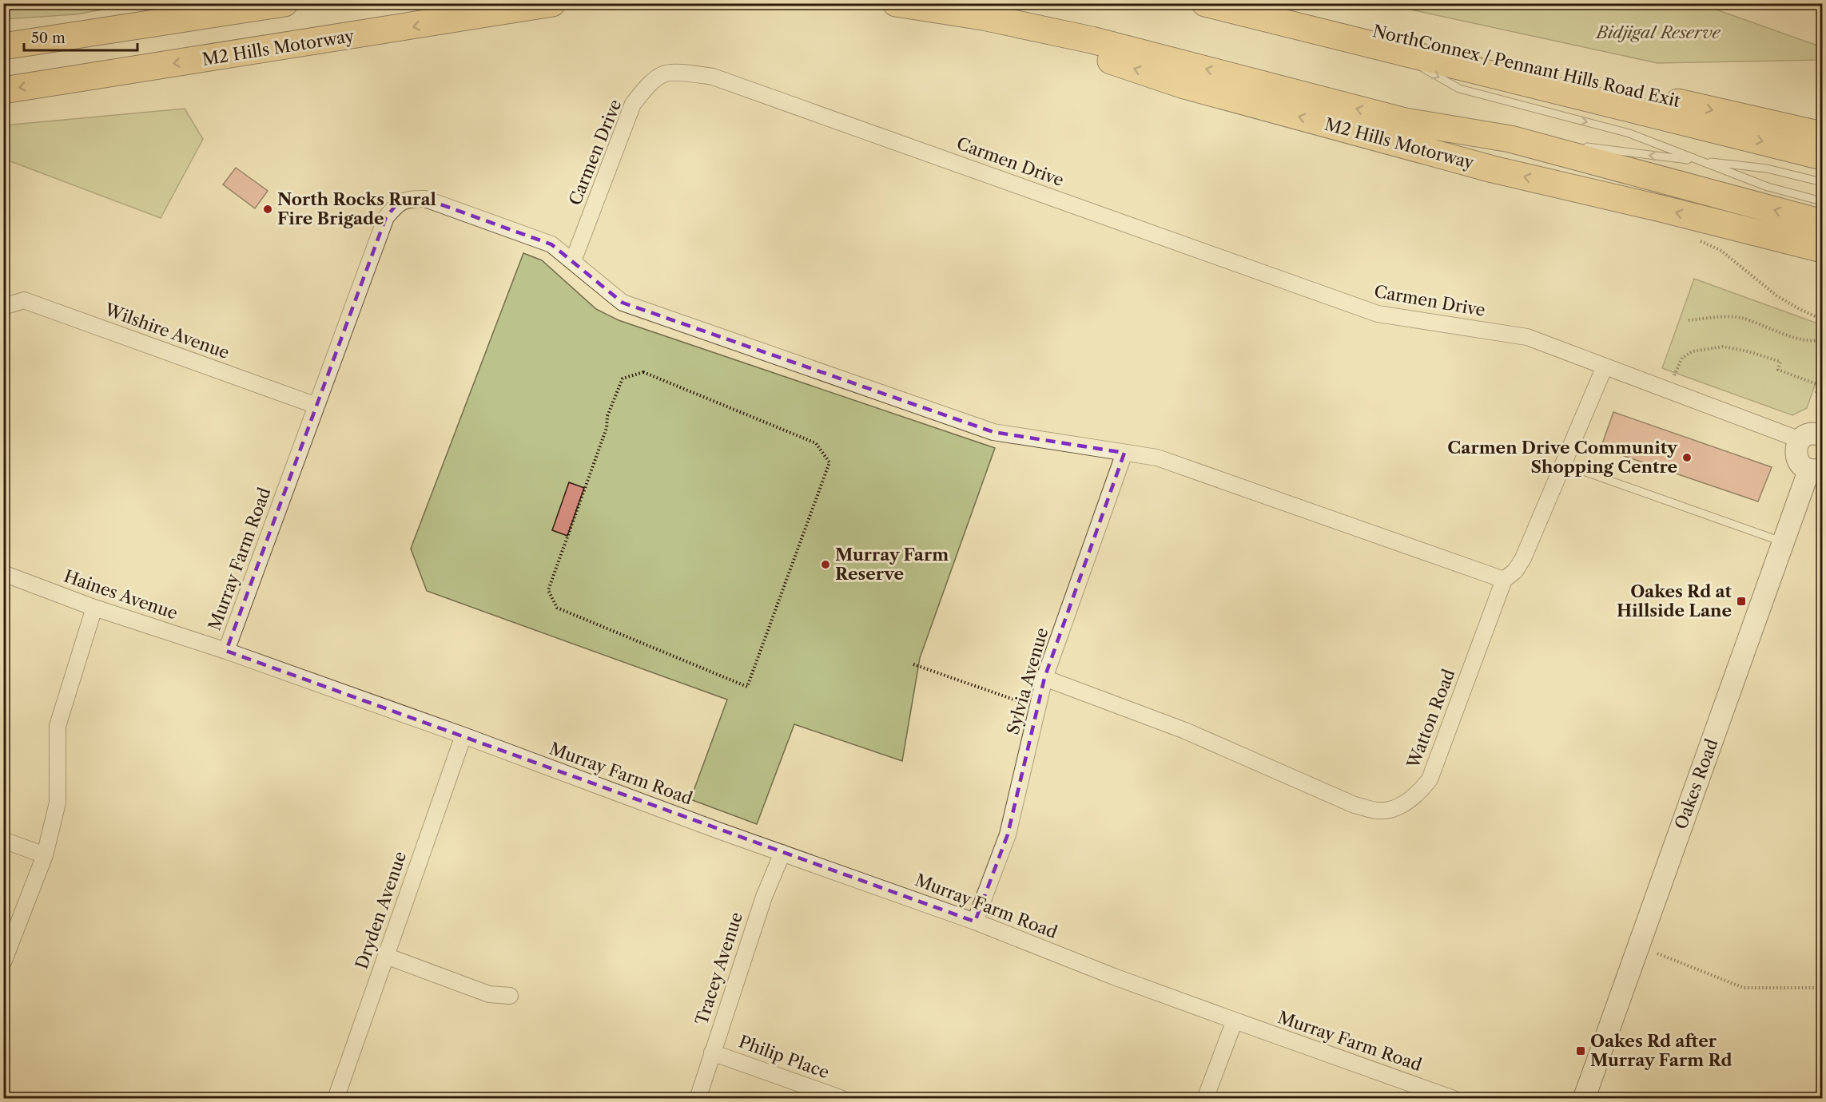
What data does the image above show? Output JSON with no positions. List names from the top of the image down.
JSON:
{
  "streets": {
    "highway": ["M2 Hills Motorway", "NorthConnex / Pennant Hills Road Exit"],
    "main road": ["Oakes Road"],
    "street": [
      "Carmen Drive",
      "Wilshire Avenue",
      "Murray Farm Road",
      "Haines Avenue",
      "Sylvia Avenue",
      "Watton Road",
      "Dryden Avenue",
      "Tracey Avenue",
      "Philip Place"
    ]
  },
  "crossings": [
    ["Carmen Drive", "Murray Farm Road"],
    ["Carmen Drive", "Watton Road"],
    ["Wilshire Avenue", "Murray Farm Road"],
    ["Murray Farm Road", "Haines Avenue"],
    ["Murray Farm Road", "Sylvia Avenue"],
    ["Murray Farm Road", "Dryden Avenue"],
    ["Murray Farm Road", "Tracey Avenue"],
    ["Sylvia Avenue", "Watton Road"],
    ["Tracey Avenue", "Philip Place"]
  ],
  "parks": ["Bidjigal Reserve"],
  "places": {
    "other": ["North Rocks Rural Fire Brigade", "Carmen Drive Community Shopping Centre", "Murray Farm Reserve"],
    "transit": ["Oakes Rd at Hillside Lane", "Oakes Rd after Murray Farm Rd"]
  },
  "scale_bar": "50 m"
}
